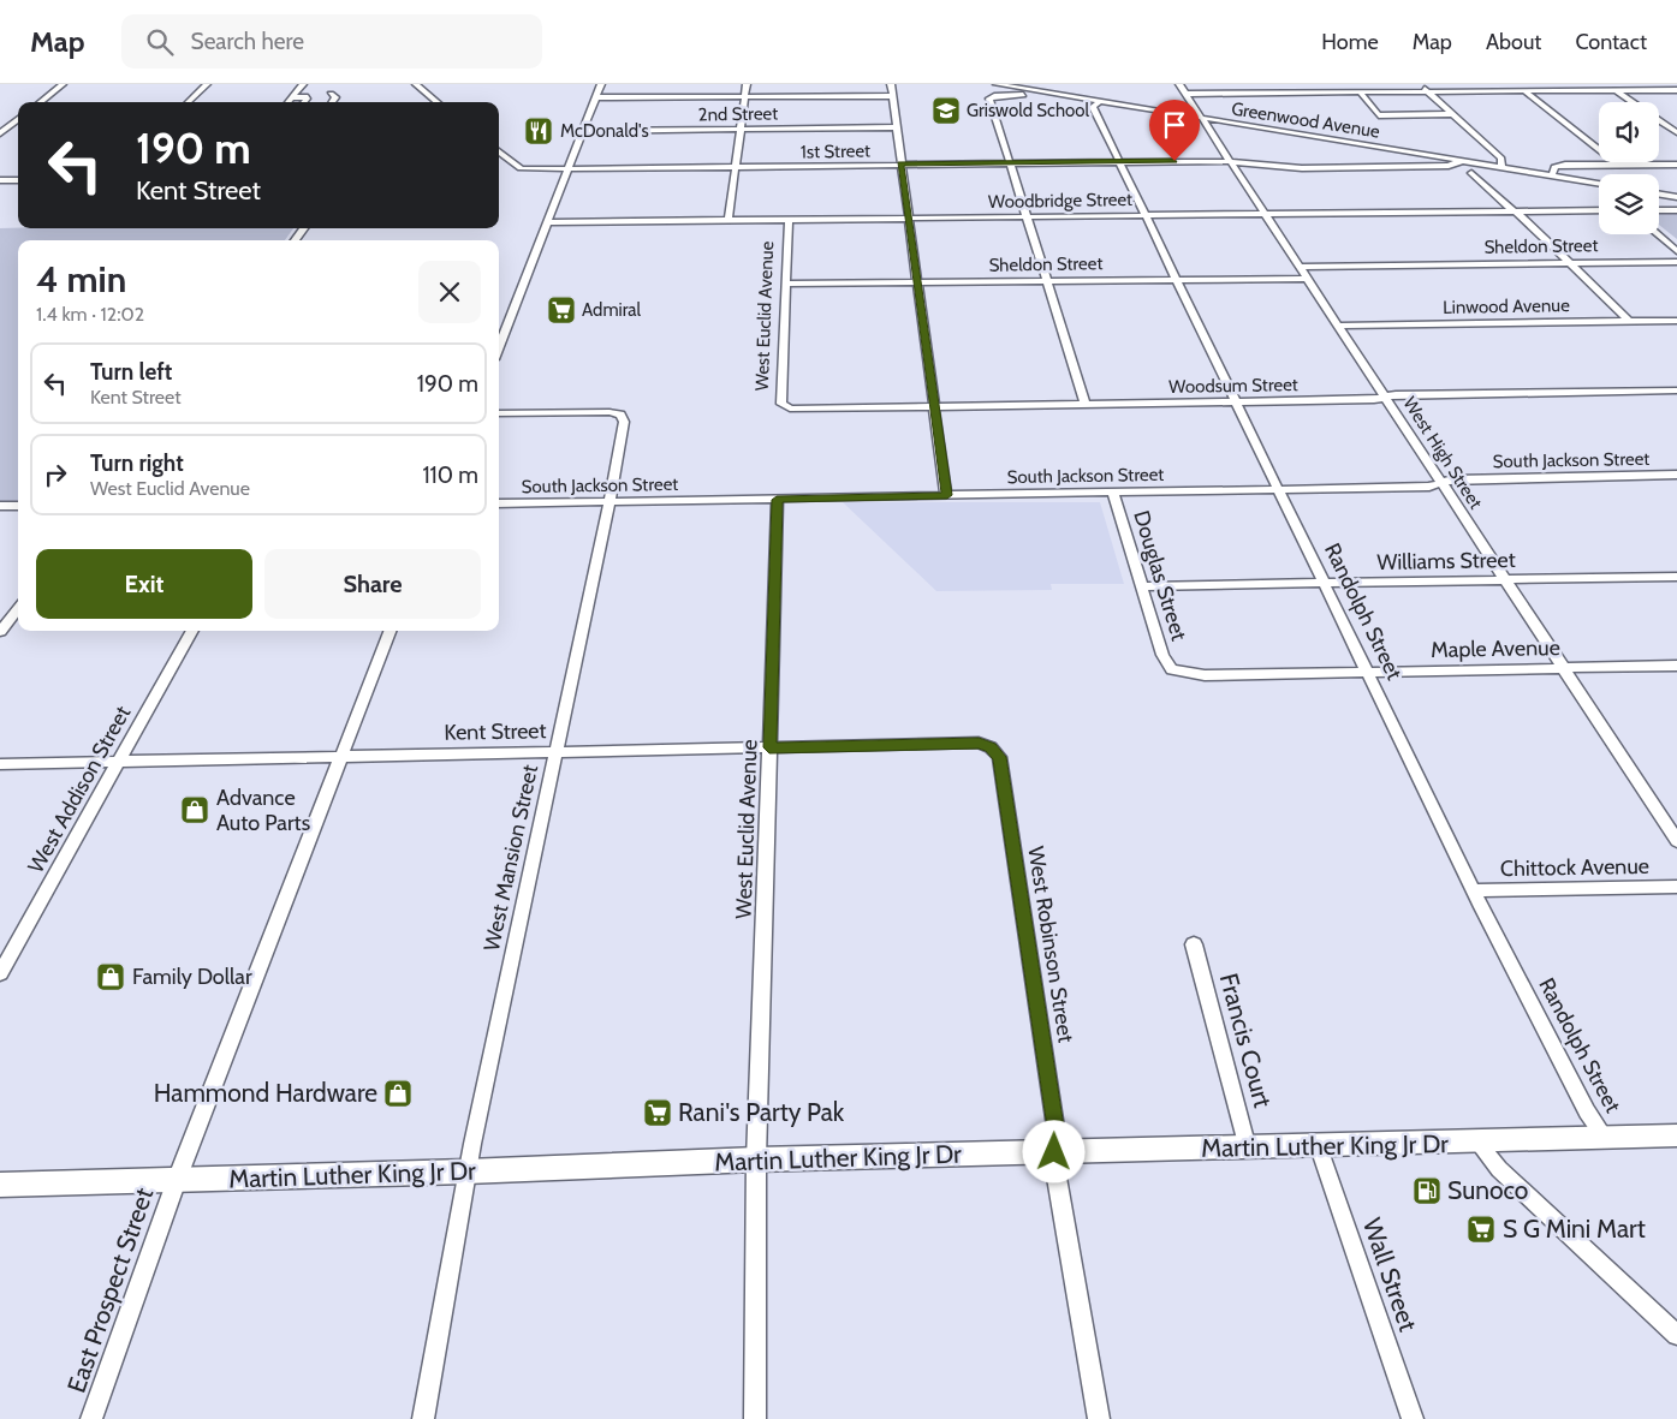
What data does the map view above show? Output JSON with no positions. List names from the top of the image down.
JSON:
{
  "streets": {
    "main road": ["Martin Luther King Jr Dr"],
    "street": [
      "2nd Street",
      "Greenwood Avenue",
      "1st Street",
      "Woodbridge Street",
      "Sheldon Street",
      "Linwood Avenue",
      "West Euclid Avenue",
      "Woodsum Street",
      "West High Street",
      "South Jackson Street",
      "Williams Street",
      "Douglas Street",
      "Randolph Street",
      "Maple Avenue",
      "Kent Street",
      "West Addison Street",
      "West Mansion Street",
      "Chittock Avenue",
      "West Robinson Street",
      "Francis Court",
      "Wall Street",
      "East Prospect Street"
    ]
  },
  "crossings": [
    ["Greenwood Avenue", "1st Street"],
    ["Greenwood Avenue", "West High Street"],
    ["Greenwood Avenue", "Randolph Street"],
    ["1st Street", "West High Street"],
    ["1st Street", "Randolph Street"],
    ["Woodbridge Street", "West Euclid Avenue"],
    ["Woodbridge Street", "West High Street"],
    ["Woodbridge Street", "Randolph Street"],
    ["Sheldon Street", "West Euclid Avenue"],
    ["Sheldon Street", "West High Street"],
    ["Sheldon Street", "Randolph Street"],
    ["Linwood Avenue", "West High Street"],
    ["West Euclid Avenue", "Woodsum Street"],
    ["West Euclid Avenue", "South Jackson Street"],
    ["West Euclid Avenue", "Kent Street"],
    ["West Euclid Avenue", "Martin Luther King Jr Dr"],
    ["Woodsum Street", "West High Street"],
    ["Woodsum Street", "Randolph Street"],
    ["West High Street", "South Jackson Street"],
    ["West High Street", "Williams Street"],
    ["West High Street", "Maple Avenue"],
    ["South Jackson Street", "Douglas Street"],
    ["South Jackson Street", "Randolph Street"],
    ["South Jackson Street", "West Mansion Street"],
    ["Williams Street", "Douglas Street"],
    ["Williams Street", "Randolph Street"],
    ["Douglas Street", "Maple Avenue"],
    ["Randolph Street", "Maple Avenue"],
    ["Randolph Street", "Chittock Avenue"],
    ["Randolph Street", "Martin Luther King Jr Dr"],
    ["Kent Street", "West Addison Street"],
    ["Kent Street", "West Mansion Street"],
    ["Kent Street", "West Robinson Street"],
    ["Kent Street", "East Prospect Street"],
    ["West Mansion Street", "Martin Luther King Jr Dr"],
    ["West Robinson Street", "Martin Luther King Jr Dr"],
    ["Francis Court", "Martin Luther King Jr Dr"],
    ["Martin Luther King Jr Dr", "Wall Street"],
    ["Martin Luther King Jr Dr", "East Prospect Street"]
  ],
  "places": {
    "school or university": ["Griswold School"],
    "restaurant": ["McDonald's"],
    "supermarket": ["Admiral", "Rani's Party Pak", "S G Mini Mart"],
    "shop": ["Advance Auto Parts", "Family Dollar", "Hammond Hardware"],
    "fuel station": ["Sunoco"]
  },
  "page": {
    "header": "Map",
    "search": "Search here",
    "nav": [
      "Home",
      "Map",
      "About",
      "Contact"
    ],
    "turn": ["190 m", "Kent Street"],
    "heading": ["4 min", "1.4 km · 12:02"],
    "list": [
      {
        "name": "Turn left",
        "note": "Kent Street",
        "value": "190 m"
      },
      {
        "name": "Turn right",
        "note": "West Euclid Avenue",
        "value": "110 m"
      }
    ],
    "buttons": ["Exit", "Share"]
  }
}
